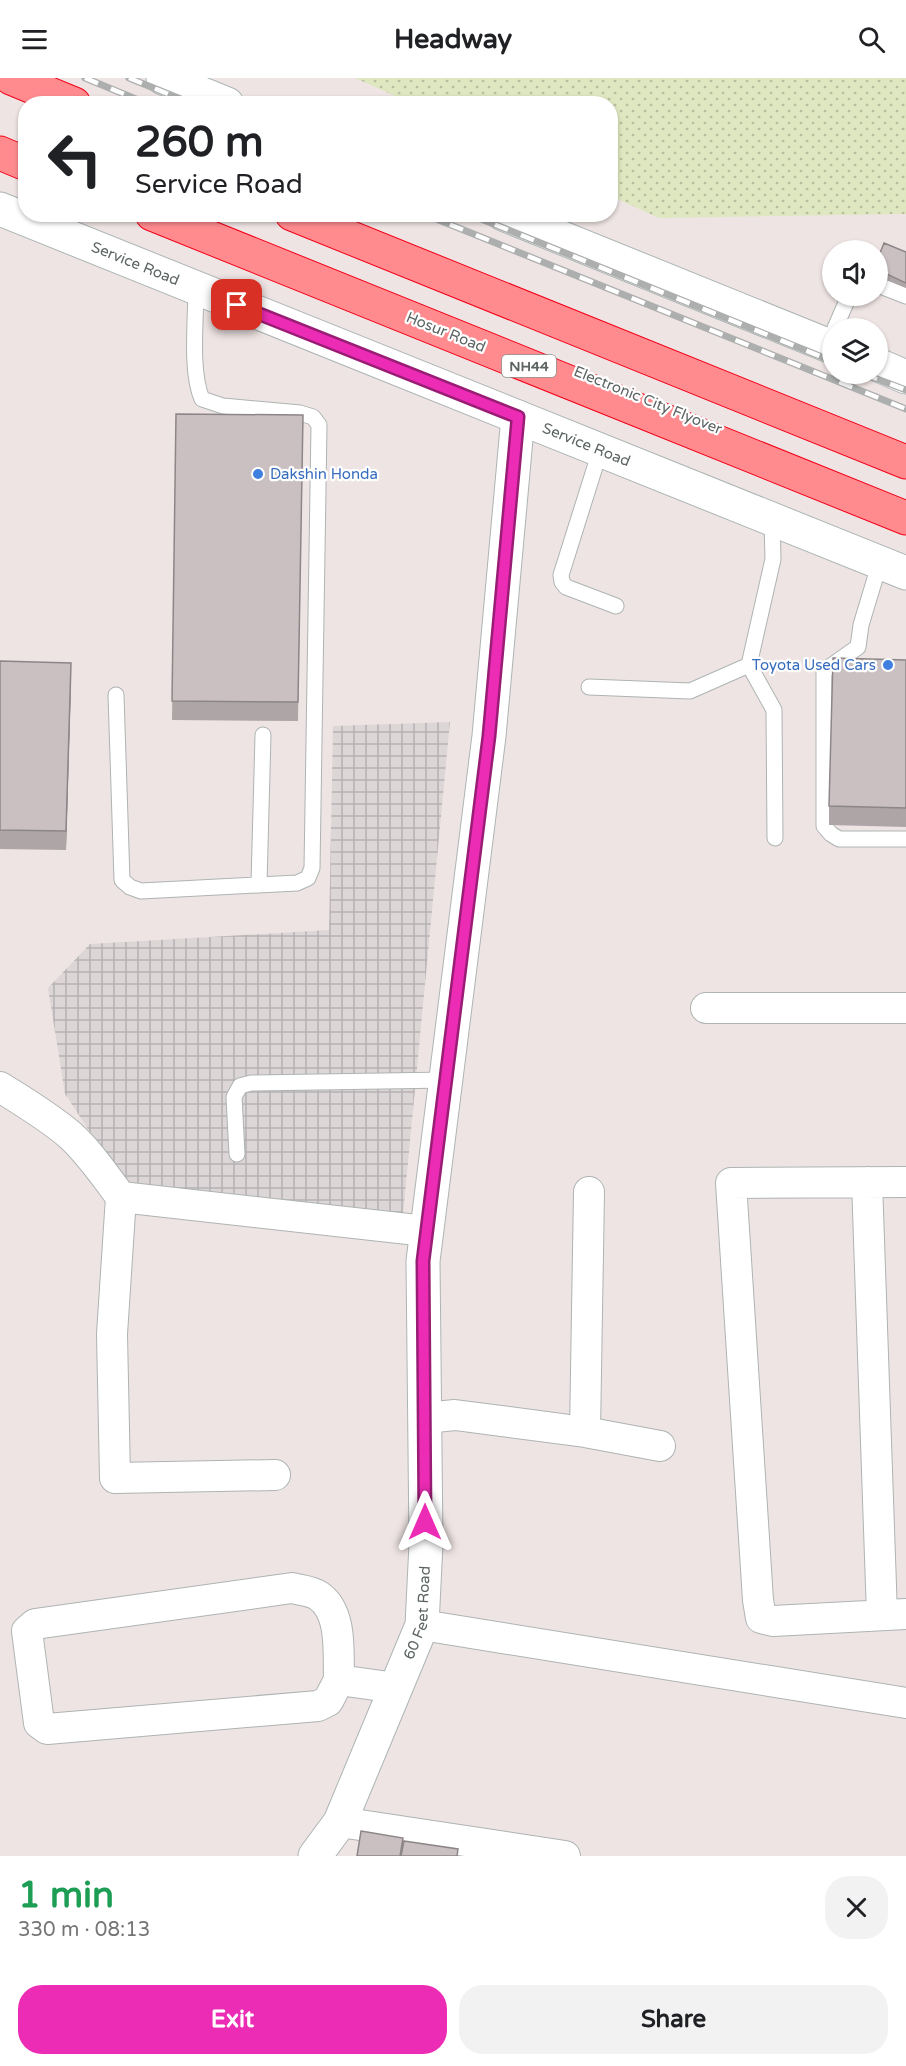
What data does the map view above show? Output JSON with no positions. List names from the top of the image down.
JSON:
{
  "streets": {
    "highway": ["Hosur Road", "NH44", "Electronic City Flyover"],
    "street": ["Service Road", "60 Feet Road"]
  },
  "crossings": [
    ["Service Road", "60 Feet Road"]
  ],
  "places": ["Dakshin Honda", "Toyota Used Cars"],
  "page": {
    "header": "Headway",
    "turn": ["260 m", "Service Road"],
    "heading": ["1 min", "330 m · 08:13"],
    "buttons": ["Exit", "Share"]
  }
}
